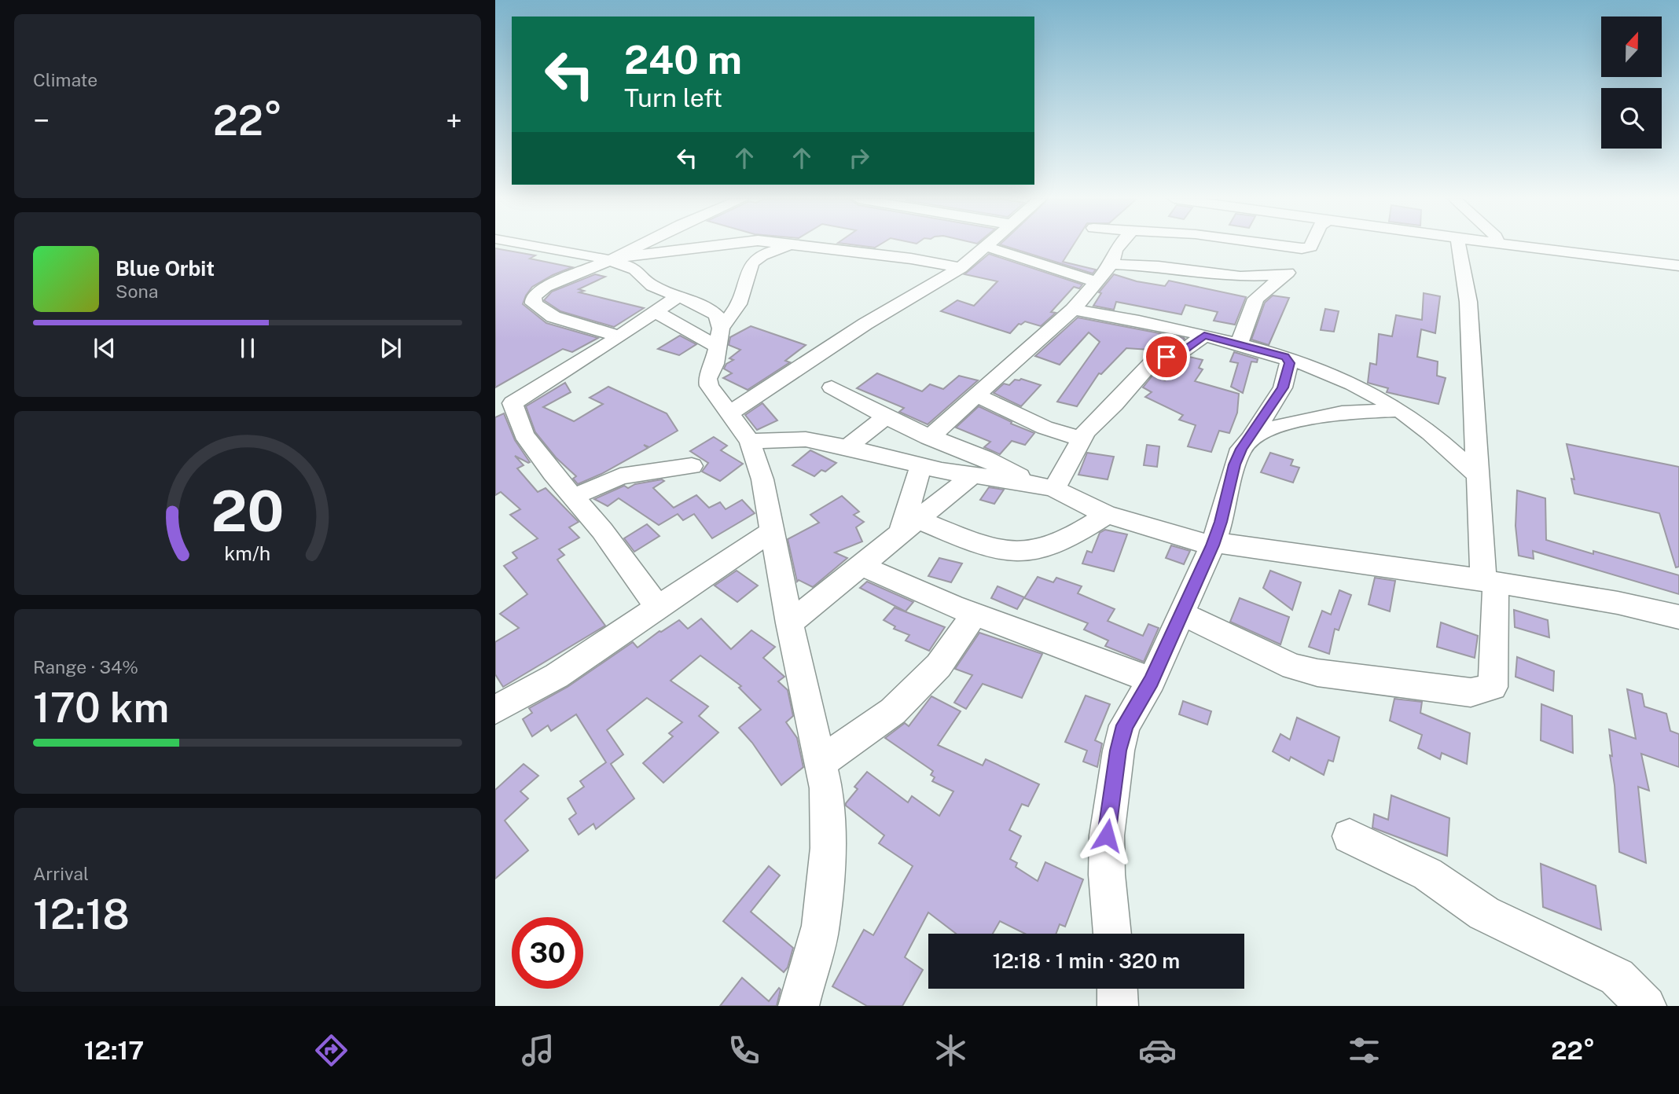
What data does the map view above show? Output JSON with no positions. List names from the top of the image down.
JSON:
{
  "north": "top",
  "page": {
    "tile": [
      "Climate",
      ["Range · 34%", "170 km"],
      ["Arrival", "12:18"]
    ],
    "turn": ["240 m", "Turn left"],
    "heat": ["−", "22°", "+"],
    "song": ["Blue Orbit", "Sona"],
    "limit": "30",
    "trip": "12:18 · 1 min · 320 m",
    "tabs": ["12:17", "22°"],
    "gauge": ["20", "km/h"]
  }
}
